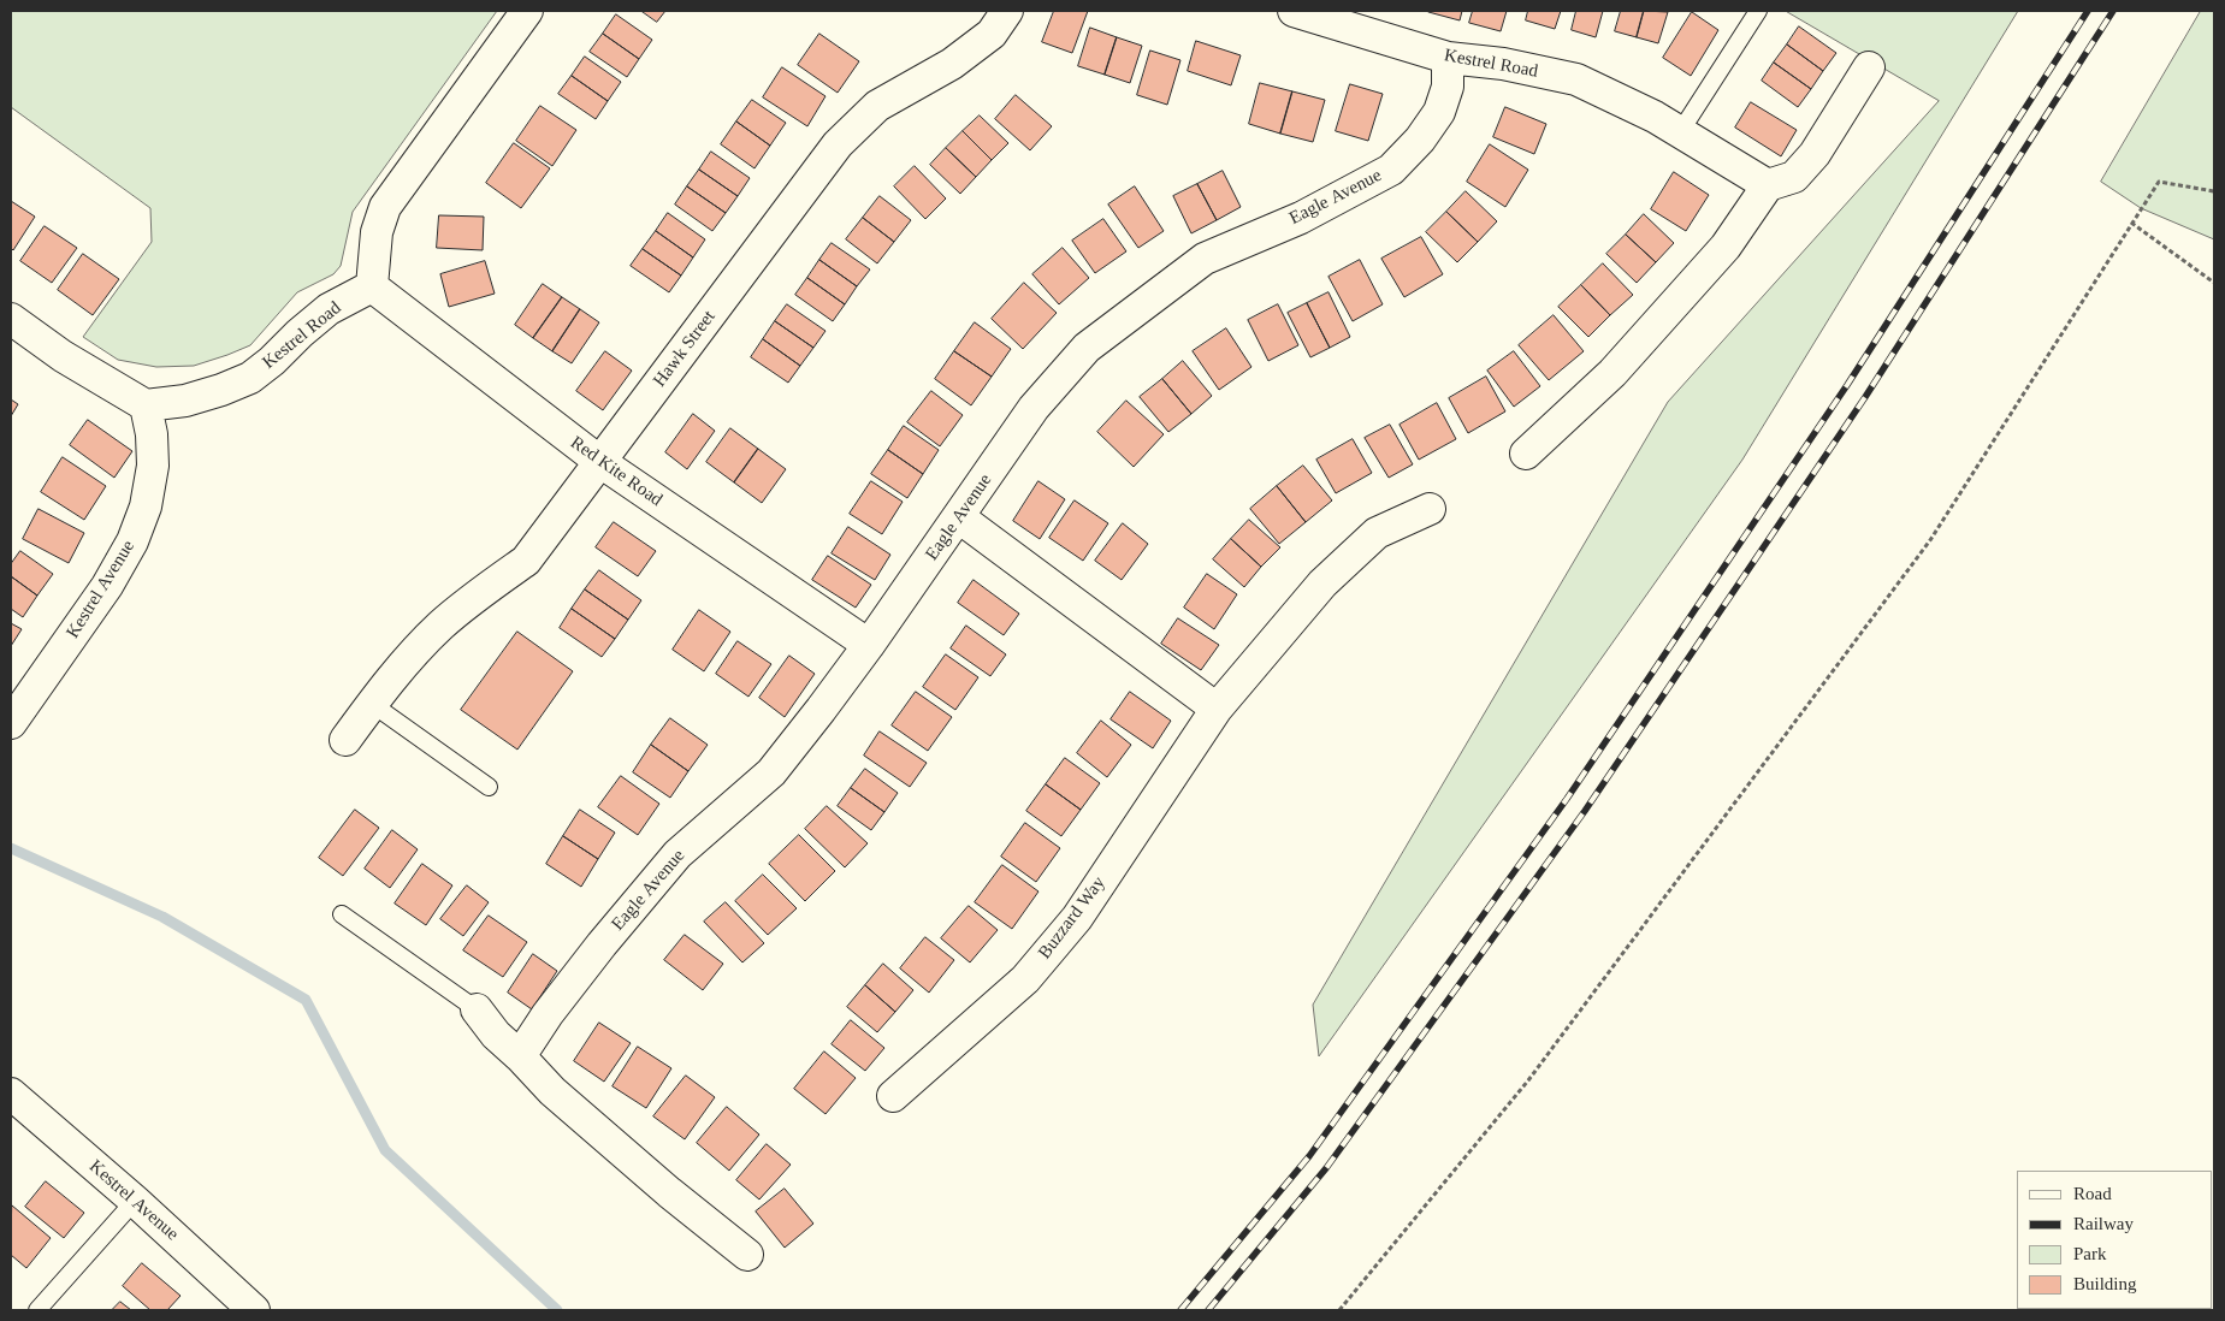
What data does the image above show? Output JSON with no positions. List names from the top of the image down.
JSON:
{
  "streets": {
    "street": [
      "Kestrel Road",
      "Eagle Avenue",
      "Hawk Street",
      "Red Kite Road",
      "Kestrel Avenue",
      "Buzzard Way"
    ]
  },
  "crossings": [
    ["Kestrel Road", "Eagle Avenue"],
    ["Kestrel Road", "Red Kite Road"],
    ["Kestrel Road", "Kestrel Avenue"],
    ["Eagle Avenue", "Red Kite Road"],
    ["Hawk Street", "Red Kite Road"]
  ],
  "legend": [
    "Road",
    "Railway",
    "Park",
    "Building"
  ]
}
